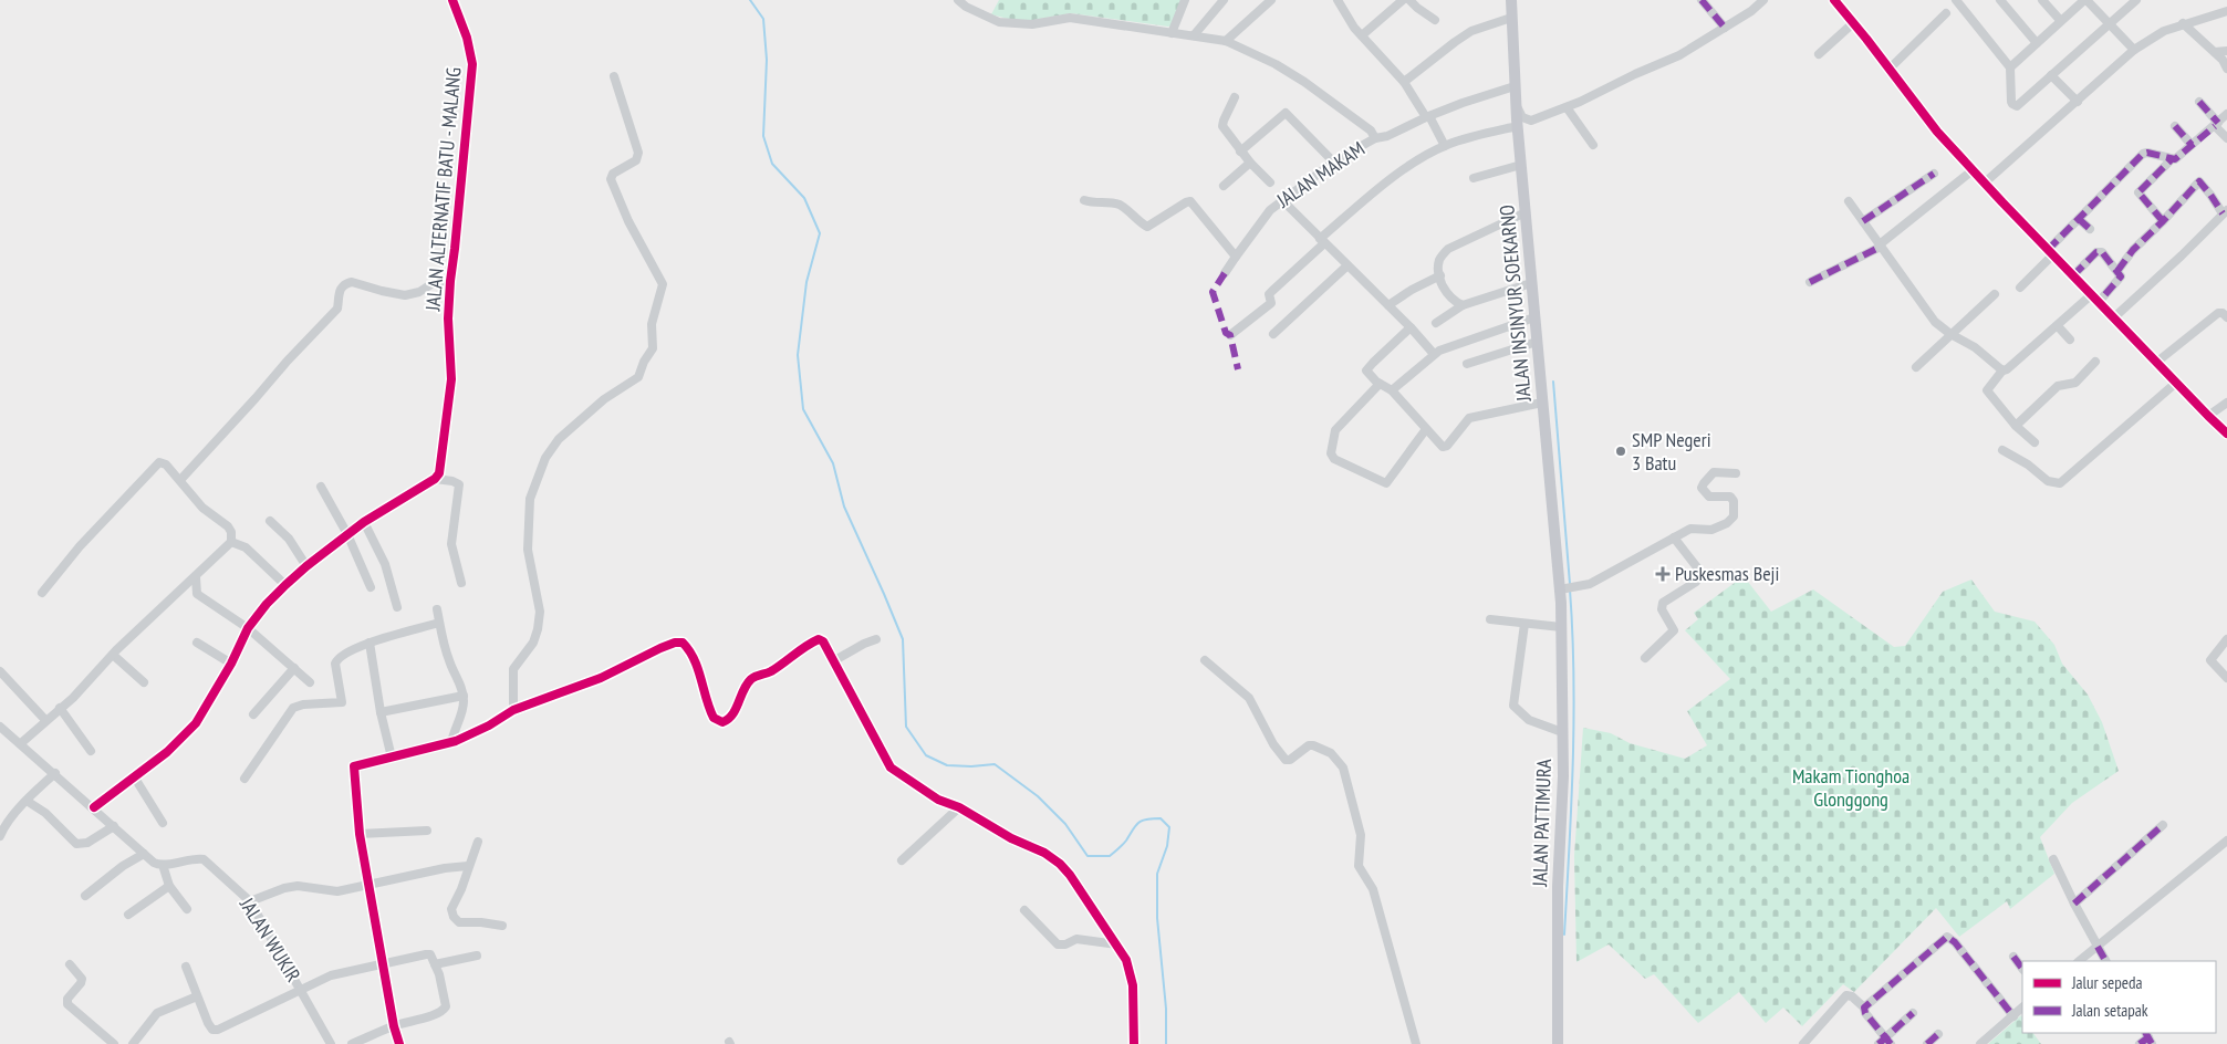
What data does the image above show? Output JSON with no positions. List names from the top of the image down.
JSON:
{
  "streets": {
    "main road": ["JALAN INSINYUR SOEKARNO", "JALAN PATTIMURA"],
    "street": ["JALAN MAKAM", "JALAN ALTERNATIF BATU - MALANG", "JALAN WUKIR"]
  },
  "crossings": [
    ["JALAN MAKAM", "JALAN INSINYUR SOEKARNO"],
    ["JALAN INSINYUR SOEKARNO", "JALAN PATTIMURA"]
  ],
  "parks": ["Makam Tionghoa Glonggong"],
  "places": {
    "other": ["SMP Negeri 3 Batu"],
    "health": ["Puskesmas Beji"]
  },
  "legend": ["Jalur sepeda", "Jalan setapak"]
}
